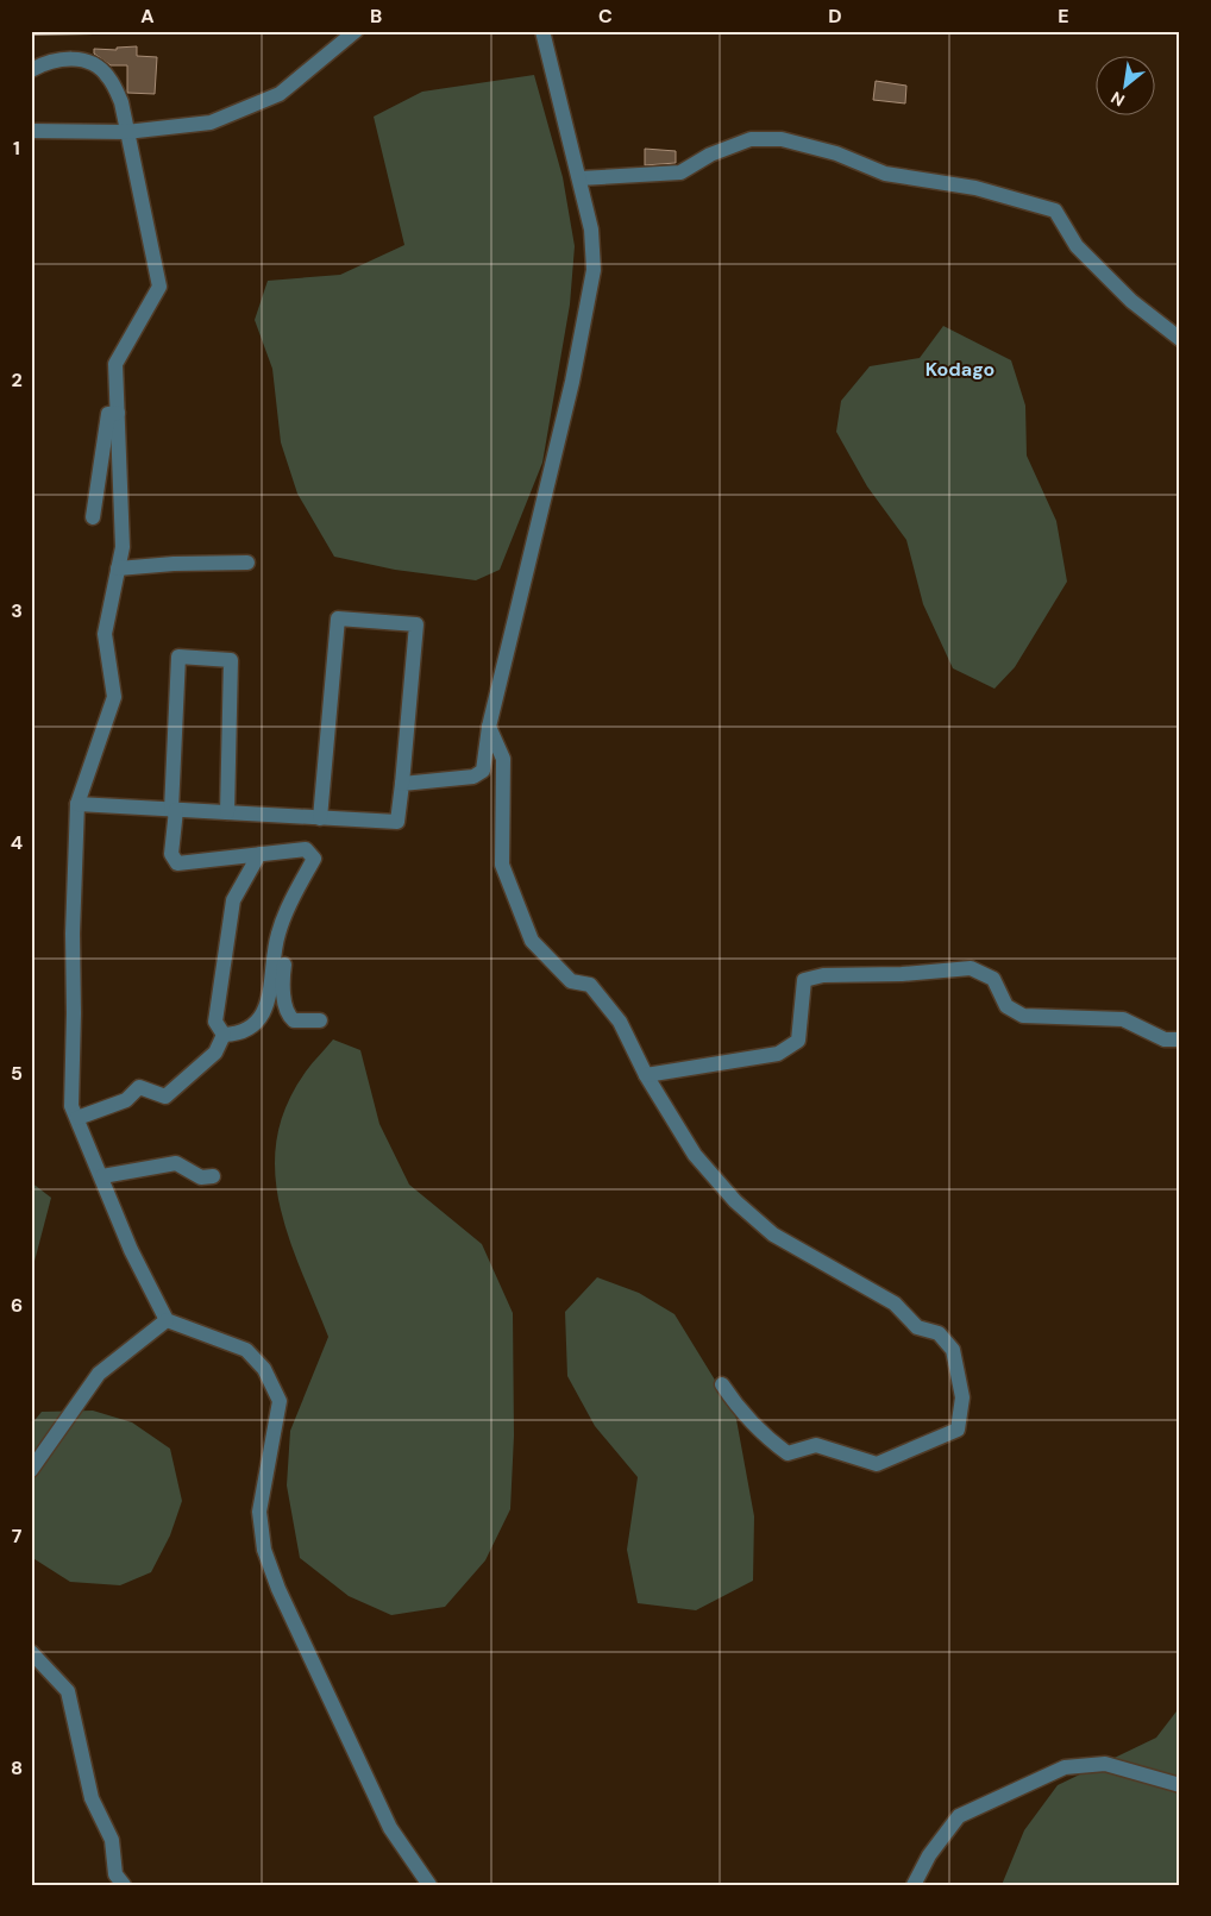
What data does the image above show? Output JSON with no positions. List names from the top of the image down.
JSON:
{
  "districts": ["Kodago"],
  "north": "bottom left",
  "grid": {
    "columns": [
      "A",
      "B",
      "C",
      "D",
      "E"
    ],
    "rows": [
      "1",
      "2",
      "3",
      "4",
      "5",
      "6",
      "7",
      "8"
    ]
  }
}
